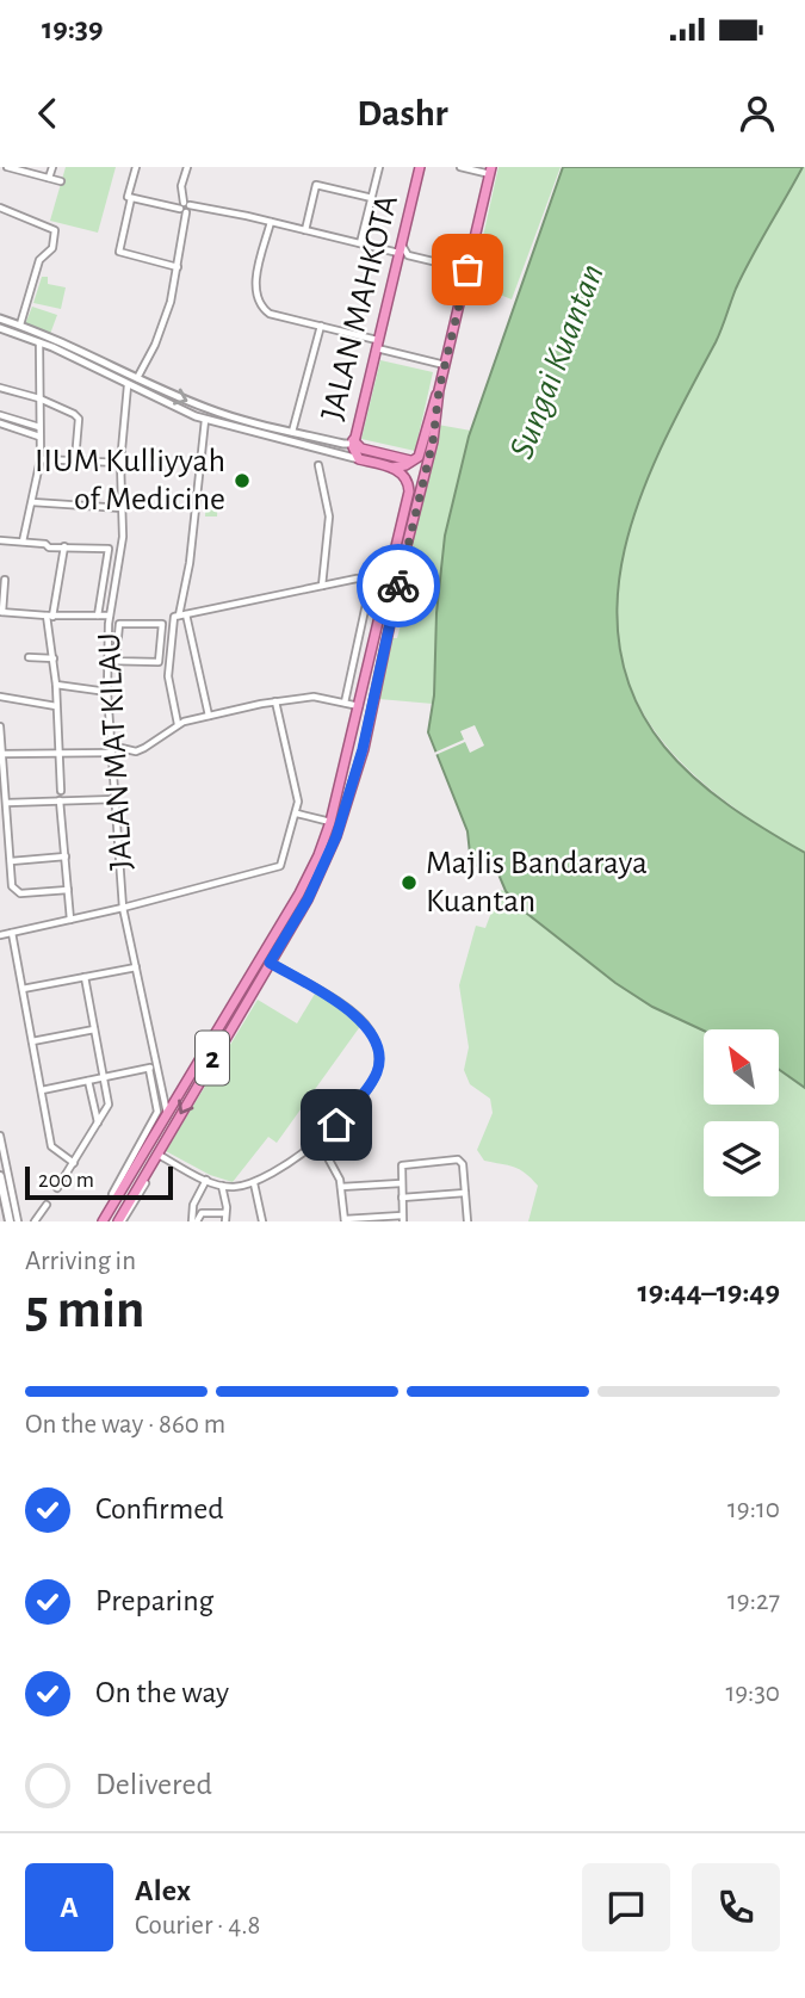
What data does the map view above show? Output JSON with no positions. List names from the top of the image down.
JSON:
{
  "streets": {
    "highway": ["JALAN MAHKOTA", "2"],
    "street": ["JALAN MAT KILAU"]
  },
  "crossings": [
    ["JALAN MAT KILAU", "2"]
  ],
  "water": ["Sungai Kuantan"],
  "places": ["IIUM Kulliyyah of Medicine", "Majlis Bandaraya Kuantan"],
  "scale_bar": "200 m",
  "north": "top left",
  "page": {
    "status": "19:39",
    "header": "Dashr",
    "scale": "200 m",
    "heading": ["5 min", "Arriving in", "19:44–19:49"],
    "panel": ["Alex", "Courier · 4.8"],
    "bar": "On the way · 860 m",
    "list": [
      ["Confirmed", "19:10"],
      ["Preparing", "19:27"],
      ["On the way", "19:30"],
      "Delivered"
    ],
    "round": "A"
  }
}
